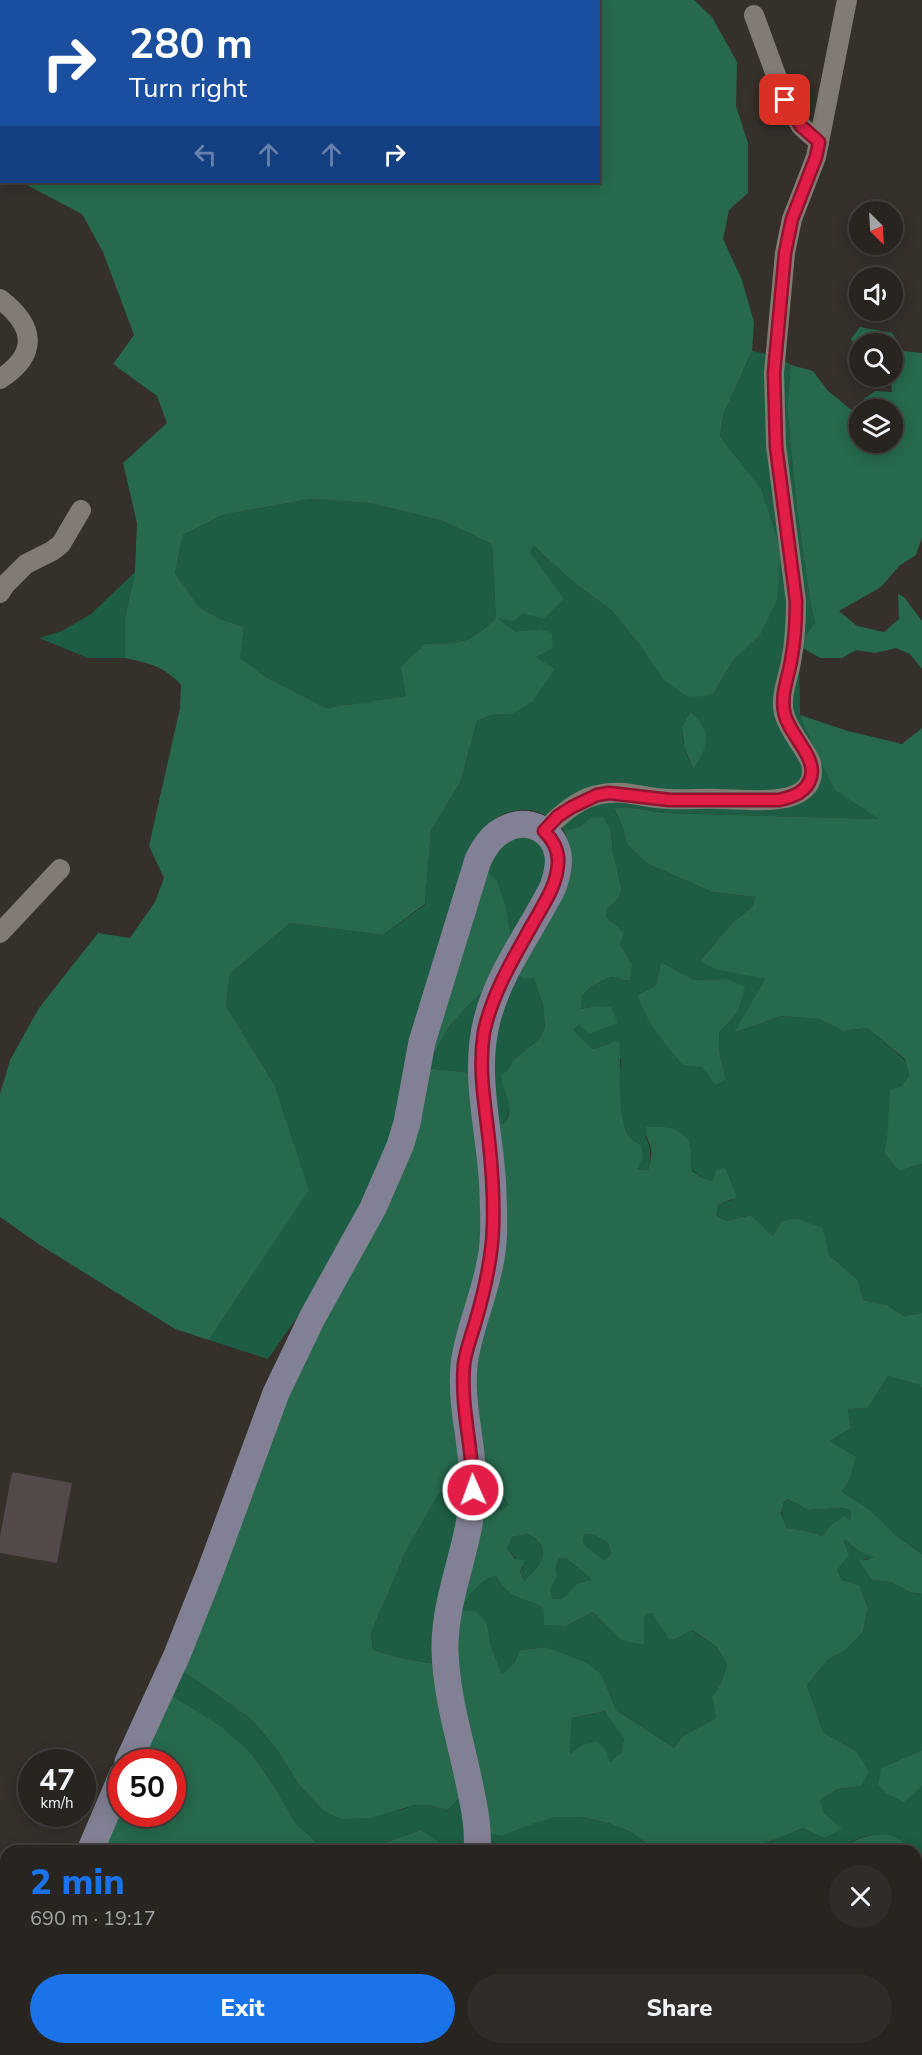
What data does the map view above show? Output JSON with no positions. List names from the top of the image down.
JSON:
{
  "north": "bottom right",
  "page": {
    "turn": ["280 m", "Turn right"],
    "speed": "47 km/h",
    "limit": "50",
    "heading": ["2 min", "690 m · 19:17"],
    "buttons": ["Exit", "Share"]
  }
}
